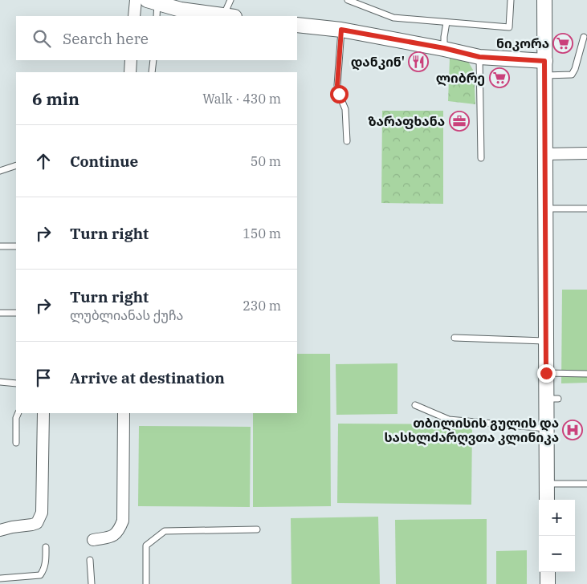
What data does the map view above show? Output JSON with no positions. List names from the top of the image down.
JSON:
{
  "places": {
    "supermarket": ["ნიკორა", "ლიბრე"],
    "restaurant": ["დანკინ'"],
    "office": ["ზარაფხანა"],
    "hospital": ["თბილისის გულის და სასხლძარღვთა კლინიკა"]
  },
  "page": {
    "search": "Search here",
    "heading": ["6 min", "Walk · 430 m"],
    "list": [
      ["Continue", "50 m"],
      ["Turn right", "150 m"],
      ["Turn right", "ლუბლიანას ქუჩა", "230 m"],
      "Arrive at destination"
    ],
    "map_buttons": ["+", "−"]
  }
}
